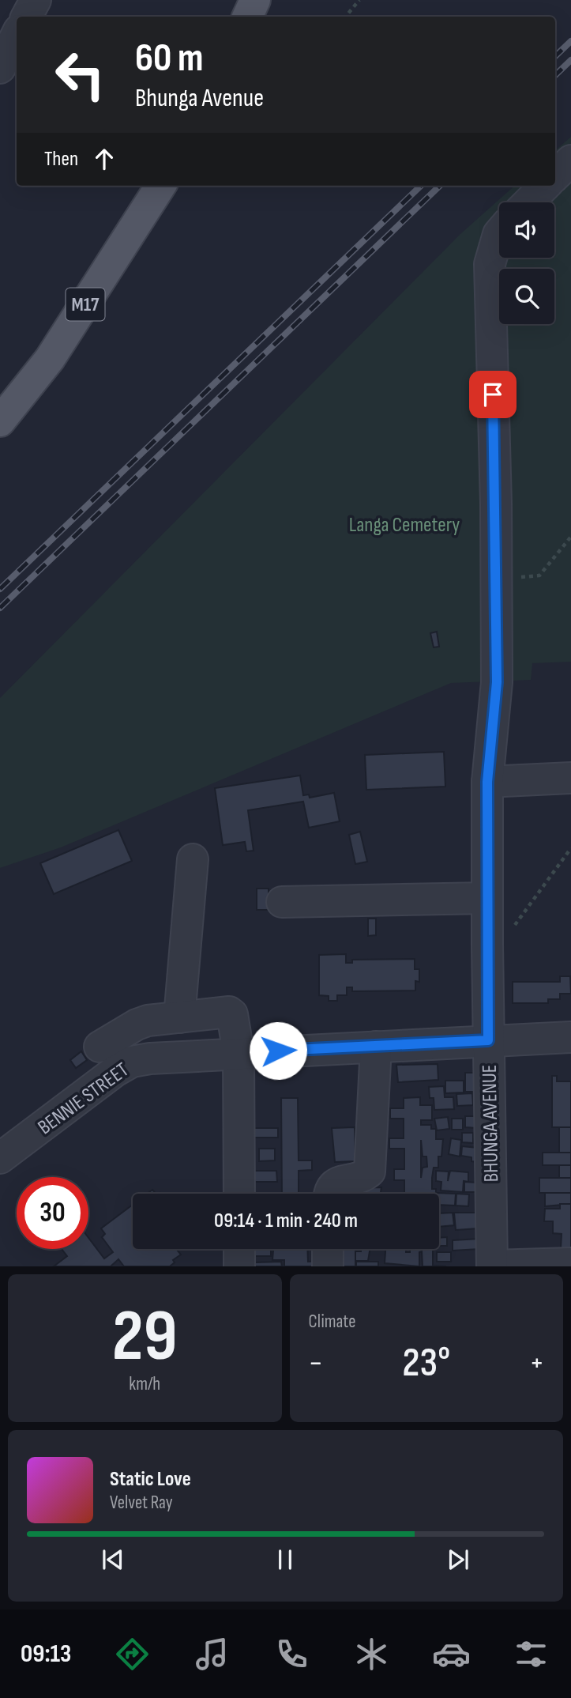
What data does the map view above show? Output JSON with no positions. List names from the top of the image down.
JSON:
{
  "streets": {
    "main road": ["M17"],
    "street": ["BENNIE STREET", "BHUNGA AVENUE"]
  },
  "crossings": [
    ["BENNIE STREET", "BHUNGA AVENUE"]
  ],
  "parks": ["Langa Cemetery"],
  "page": {
    "turn": ["60 m", "Bhunga Avenue"],
    "then": "Then",
    "limit": "30",
    "trip": "09:14 · 1 min · 240 m",
    "tile": [
      ["29", "km/h"],
      "Climate"
    ],
    "heat": ["−", "23°", "+"],
    "song": ["Static Love", "Velvet Ray"],
    "tabs": "09:13"
  }
}
